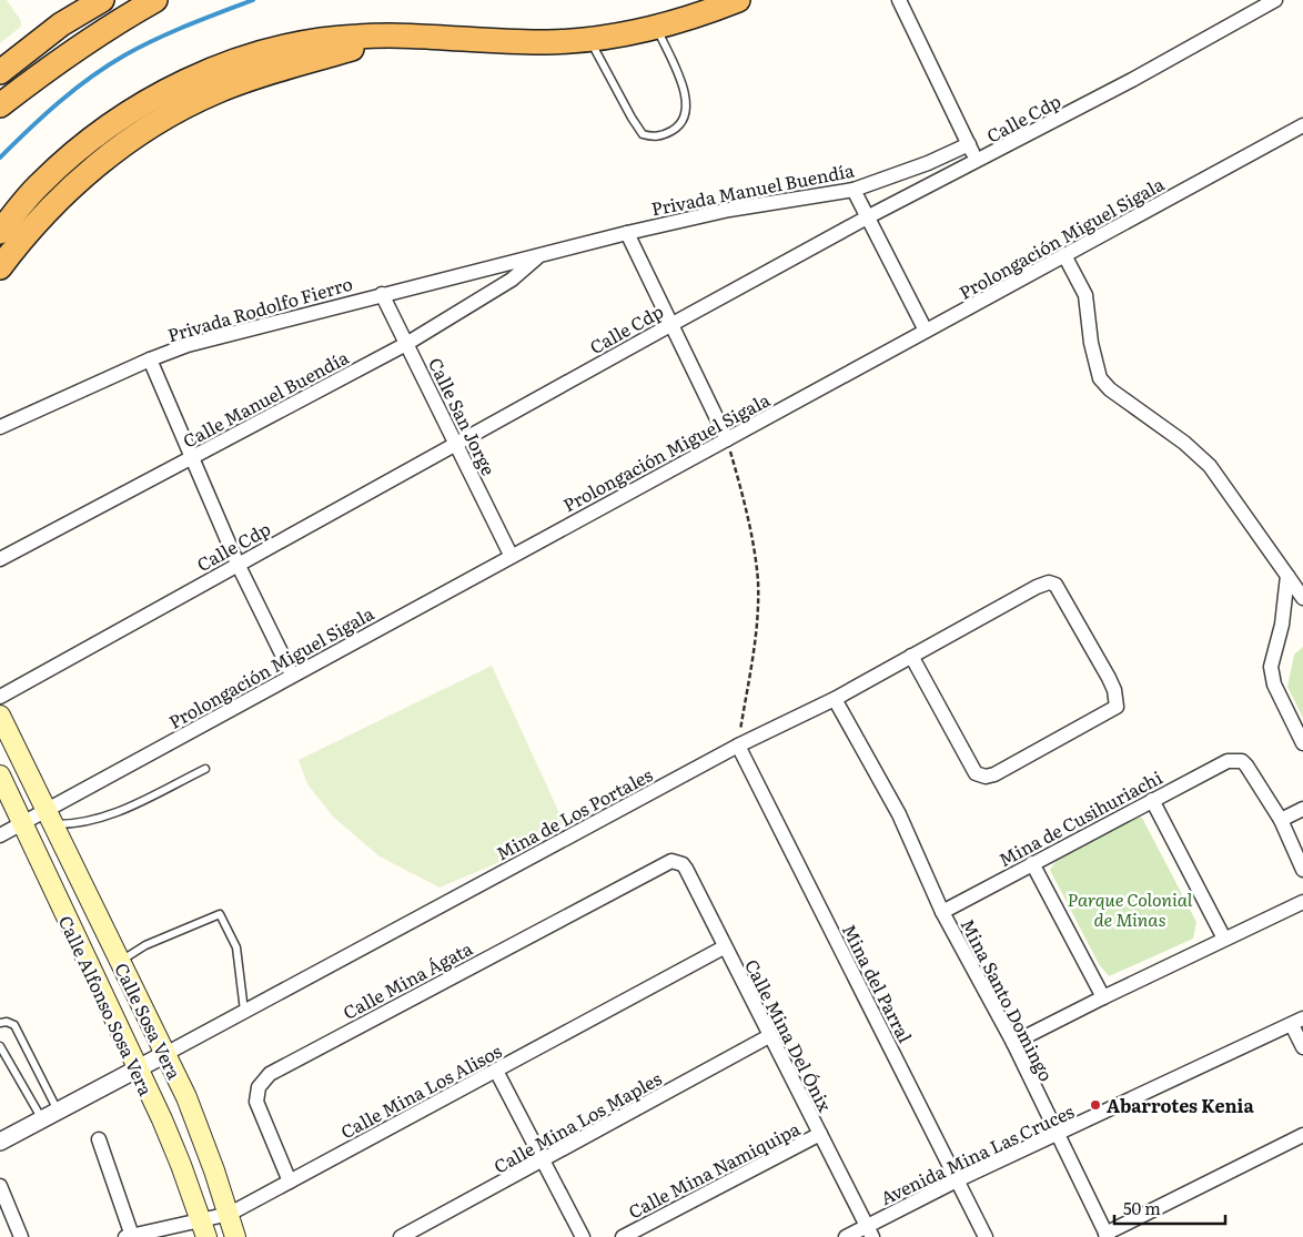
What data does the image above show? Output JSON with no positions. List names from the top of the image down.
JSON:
{
  "streets": {
    "main road": ["Calle Alfonso Sosa Vera", "Calle Sosa Vera"],
    "street": [
      "Calle Cdp",
      "Privada Manuel Buendía",
      "Prolongación Miguel Sigala",
      "Privada Rodolfo Fierro",
      "Calle Manuel Buendía",
      "Calle San Jorge",
      "Mina de Los Portales",
      "Mina de Cusihuriachi",
      "Calle Mina Ágata",
      "Mina del Parral",
      "Mina Santo Domingo",
      "Calle Mina Del Ónix",
      "Calle Mina Los Alisos",
      "Calle Mina Los Maples",
      "Avenida Mina Las Cruces",
      "Calle Mina Namiquipa"
    ]
  },
  "crossings": [
    ["Calle Cdp", "Calle San Jorge"],
    ["Privada Manuel Buendía", "Privada Rodolfo Fierro"],
    ["Privada Manuel Buendía", "Calle Manuel Buendía"],
    ["Prolongación Miguel Sigala", "Calle San Jorge"],
    ["Prolongación Miguel Sigala", "Calle Alfonso Sosa Vera"],
    ["Prolongación Miguel Sigala", "Calle Sosa Vera"],
    ["Privada Rodolfo Fierro", "Calle Manuel Buendía"],
    ["Privada Rodolfo Fierro", "Calle San Jorge"],
    ["Calle Manuel Buendía", "Calle San Jorge"],
    ["Mina de Los Portales", "Mina del Parral"],
    ["Mina de Los Portales", "Mina Santo Domingo"],
    ["Mina de Los Portales", "Calle Sosa Vera"],
    ["Mina de Cusihuriachi", "Mina Santo Domingo"],
    ["Calle Mina Ágata", "Calle Mina Del Ónix"],
    ["Calle Mina Ágata", "Calle Mina Los Alisos"],
    ["Mina del Parral", "Avenida Mina Las Cruces"],
    ["Mina Santo Domingo", "Avenida Mina Las Cruces"],
    ["Calle Alfonso Sosa Vera", "Calle Mina Los Alisos"],
    ["Calle Sosa Vera", "Calle Mina Los Alisos"],
    ["Calle Mina Del Ónix", "Calle Mina Los Alisos"],
    ["Calle Mina Del Ónix", "Calle Mina Los Maples"],
    ["Calle Mina Del Ónix", "Avenida Mina Las Cruces"],
    ["Calle Mina Del Ónix", "Calle Mina Namiquipa"]
  ],
  "parks": ["Parque Colonial de Minas"],
  "places": ["Abarrotes Kenia"],
  "scale_bar": "50 m"
}
